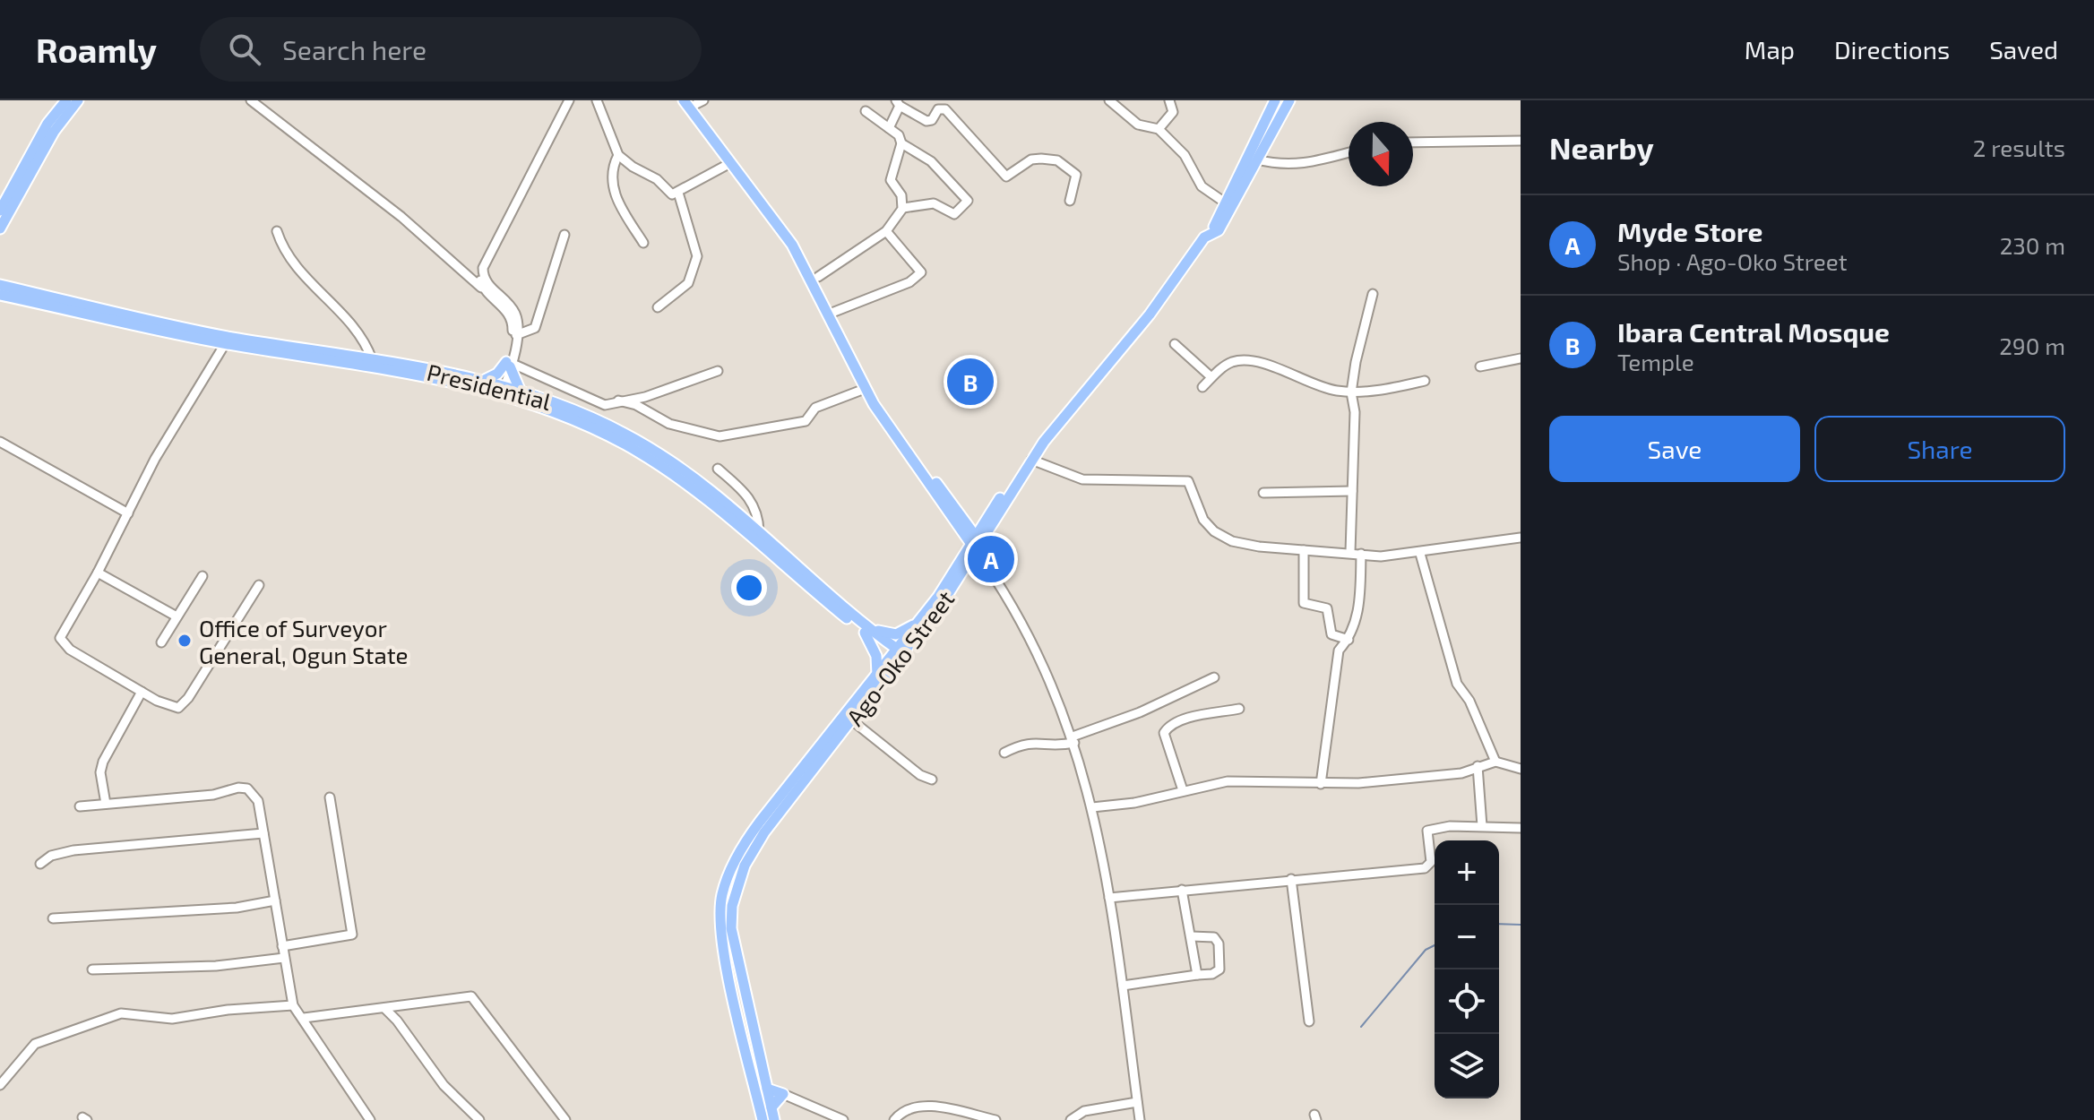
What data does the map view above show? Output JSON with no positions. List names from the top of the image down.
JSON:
{
  "streets": {
    "main road": ["Presidential", "Ago-Oko Street"]
  },
  "crossings": [
    ["Presidential", "Ago-Oko Street"]
  ],
  "places": ["Office of Surveyor General, Ogun State"],
  "north": "bottom",
  "page": {
    "header": "Roamly",
    "search": "Search here",
    "nav": ["Map", "Directions", "Saved"],
    "heading": ["Nearby", "2 results"],
    "list": [
      {
        "mark": "A",
        "name": "Myde Store",
        "note": "Shop · Ago-Oko Street",
        "value": "230 m"
      },
      {
        "mark": "B",
        "name": "Ibara Central Mosque",
        "note": "Temple",
        "value": "290 m"
      }
    ],
    "pins": ["B", "A"],
    "buttons": ["Save", "Share"],
    "map_buttons": ["+", "−"]
  }
}
